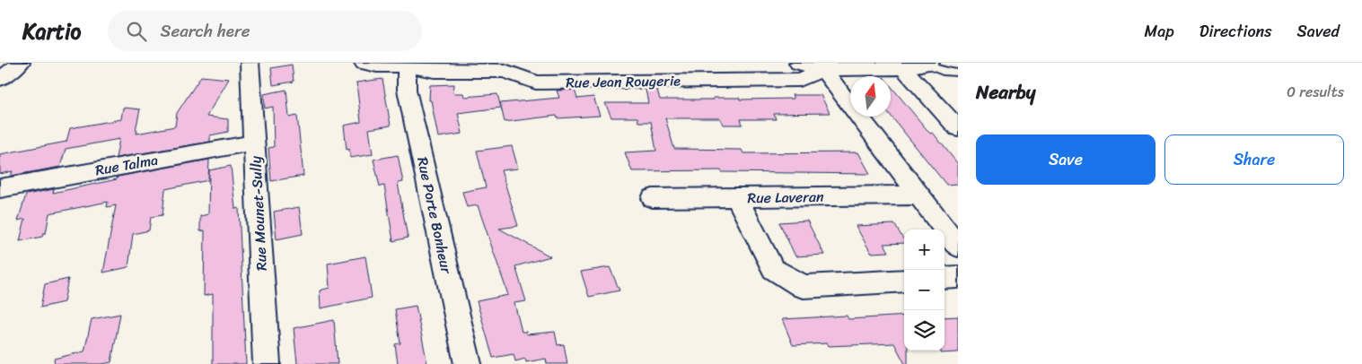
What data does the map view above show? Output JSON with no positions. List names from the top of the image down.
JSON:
{
  "streets": {
    "street": [
      "Rue Jean Rougerie",
      "Rue Talma",
      "Rue Laveran",
      "Rue Mounet-Sully",
      "Rue Porte Bonheur"
    ]
  },
  "crossings": [
    ["Rue Jean Rougerie", "Rue Porte Bonheur"],
    ["Rue Talma", "Rue Mounet-Sully"]
  ],
  "north": "top",
  "page": {
    "header": "Kartio",
    "search": "Search here",
    "nav": ["Map", "Directions", "Saved"],
    "heading": ["Nearby", "0 results"],
    "buttons": ["Save", "Share"],
    "map_buttons": ["+", "−"]
  }
}
